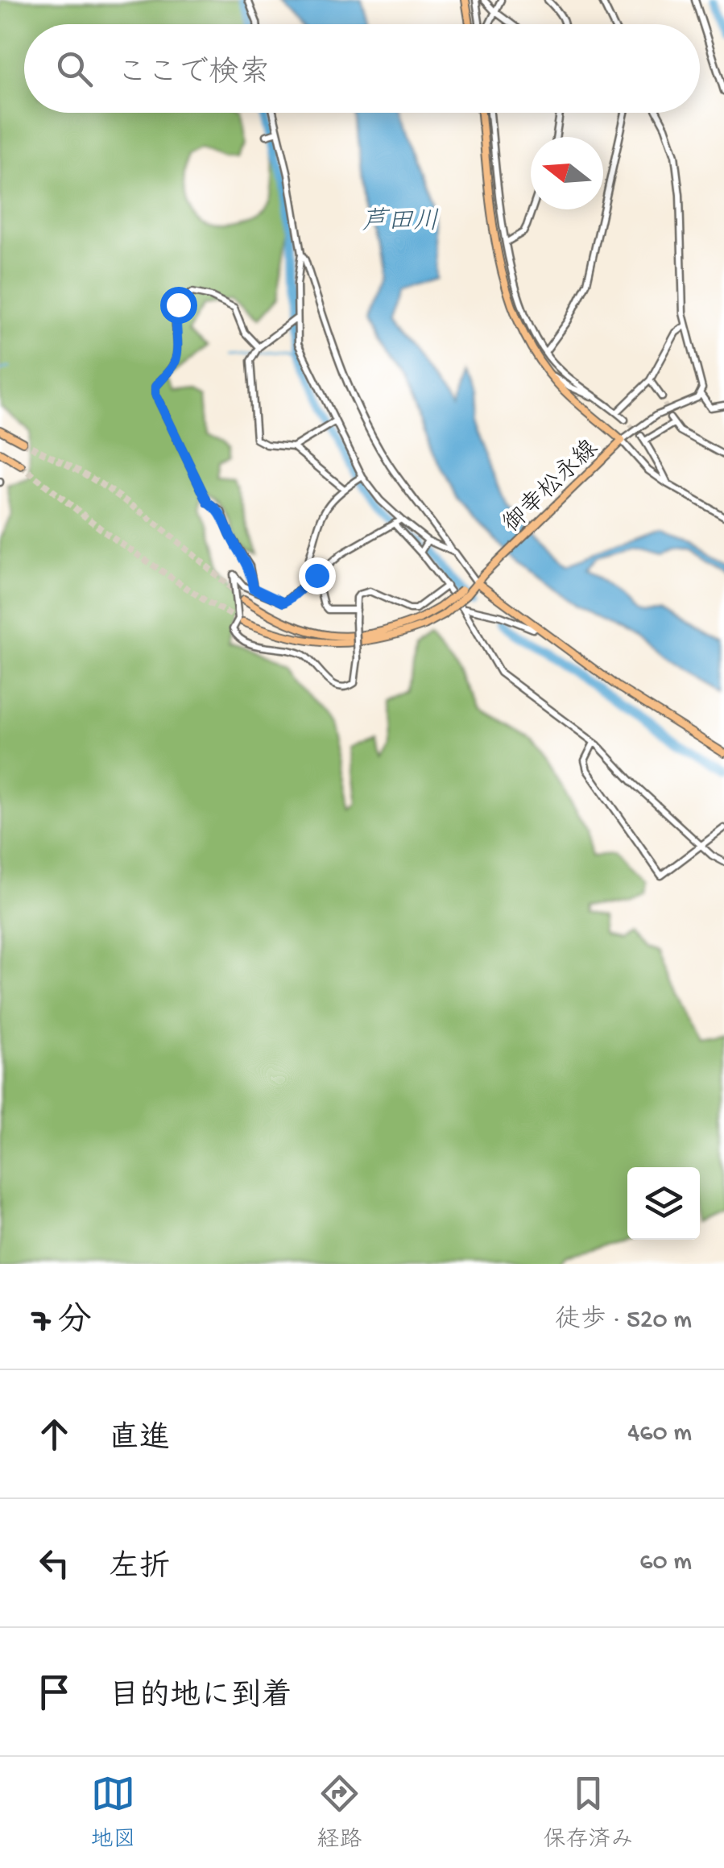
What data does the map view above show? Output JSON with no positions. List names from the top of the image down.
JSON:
{
  "streets": {
    "main road": ["御幸松永線"]
  },
  "water": ["芦田川"],
  "north": "left",
  "page": {
    "search": "ここで検索",
    "heading": ["7 分", "徒歩 · 520 m"],
    "list": [
      ["直進", "460 m"],
      ["左折", "60 m"],
      "目的地に到着"
    ],
    "nav": ["地図", "経路", "保存済み"]
  }
}
